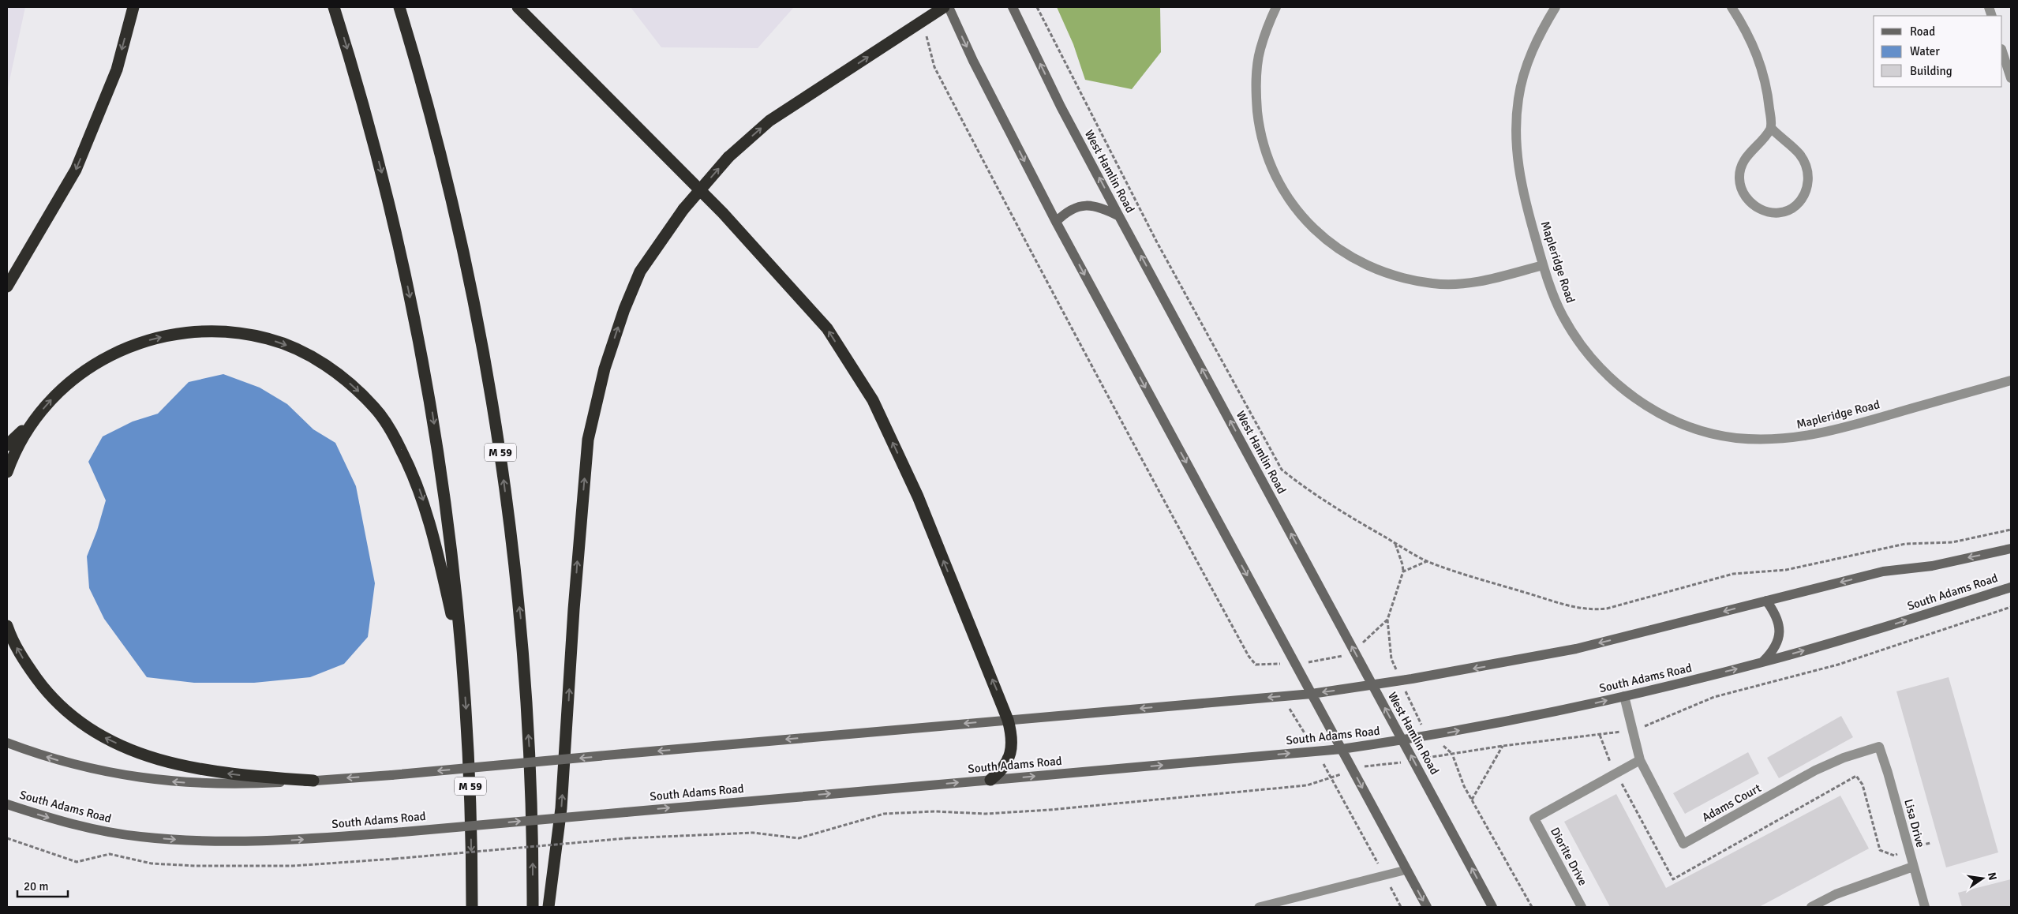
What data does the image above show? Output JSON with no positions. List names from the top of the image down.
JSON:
{
  "streets": {
    "highway": ["M 59"],
    "main road": ["West Hamlin Road", "South Adams Road"],
    "street": [
      "Mapleridge Road",
      "Adams Court",
      "Lisa Drive",
      "Diorite Drive"
    ]
  },
  "crossings": [
    ["West Hamlin Road", "South Adams Road"],
    ["South Adams Road", "Adams Court"],
    ["Adams Court", "Lisa Drive"],
    ["Adams Court", "Diorite Drive"]
  ],
  "legend": ["Road", "Water", "Building"],
  "scale_bar": "20 m",
  "north": "right"
}
